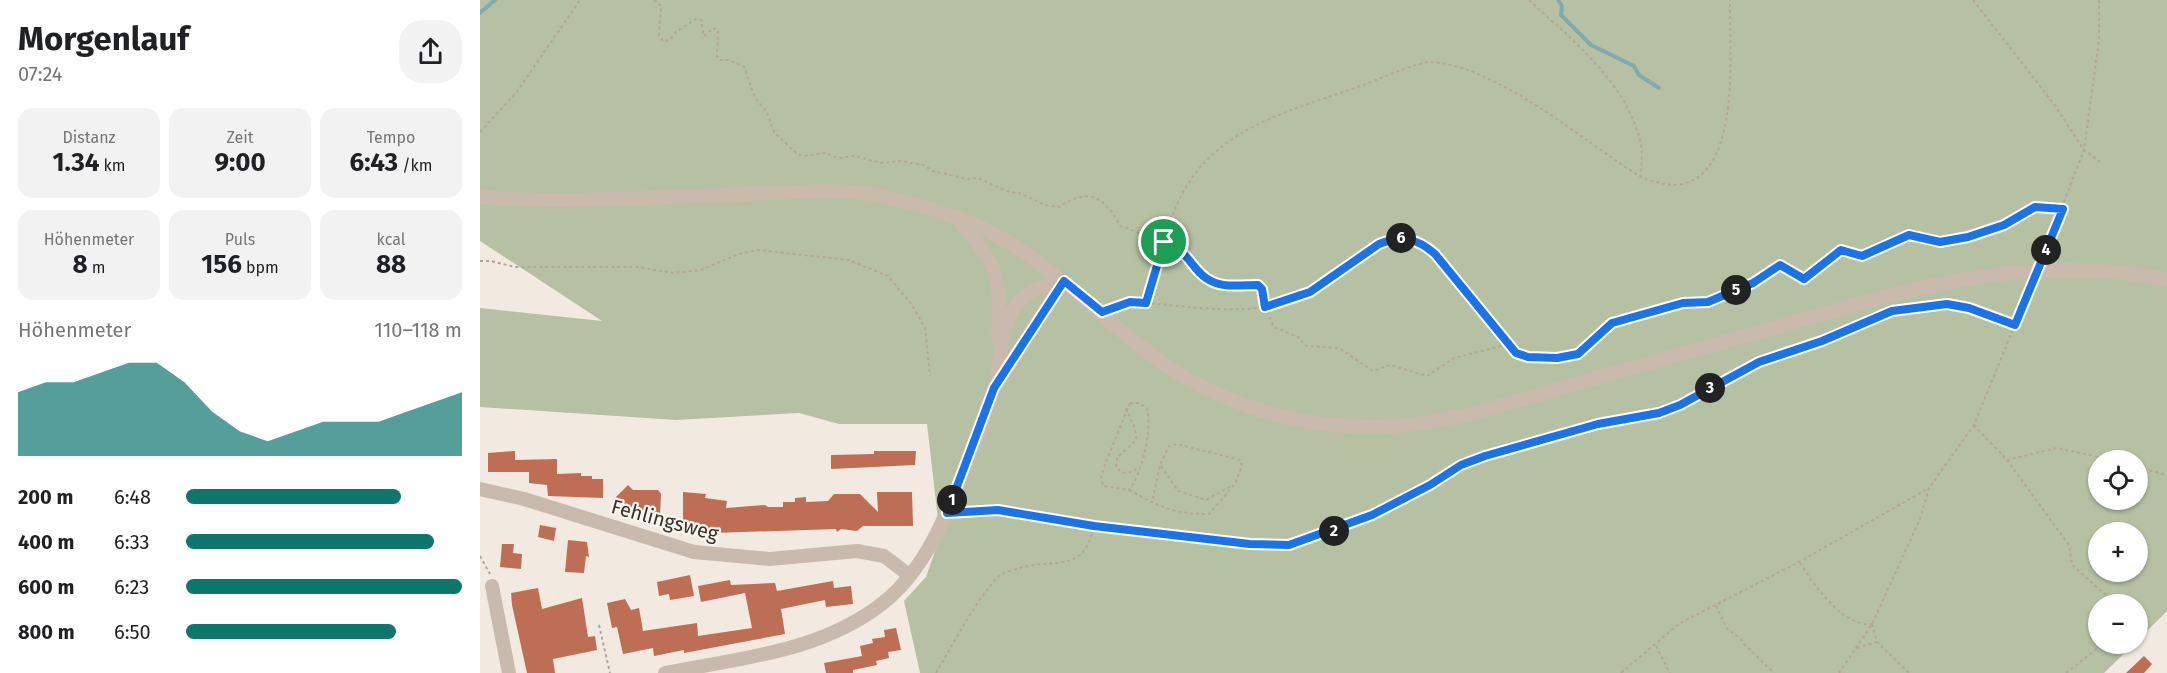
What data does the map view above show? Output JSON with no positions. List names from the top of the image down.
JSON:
{
  "streets": {
    "street": ["Fehlingsweg"]
  },
  "page": {
    "heading": ["Morgenlauf", "07:24"],
    "stats": [
      ["Distanz", "1.34 km"],
      ["Zeit", "9:00"],
      ["Tempo", "6:43 /km"],
      ["Höhenmeter", "8 m"],
      ["Puls", "156 bpm"],
      ["kcal", "88"]
    ],
    "pins": [
      "6",
      "4",
      "5",
      "3",
      "1",
      "2"
    ],
    "chart": ["Höhenmeter", "110–118 m"],
    "map_buttons": ["+", "−"],
    "list": [
      {
        "name": "200 m",
        "note": "6:48"
      },
      {
        "name": "400 m",
        "note": "6:33"
      },
      {
        "name": "600 m",
        "note": "6:23"
      },
      {
        "name": "800 m",
        "note": "6:50"
      }
    ]
  }
}
